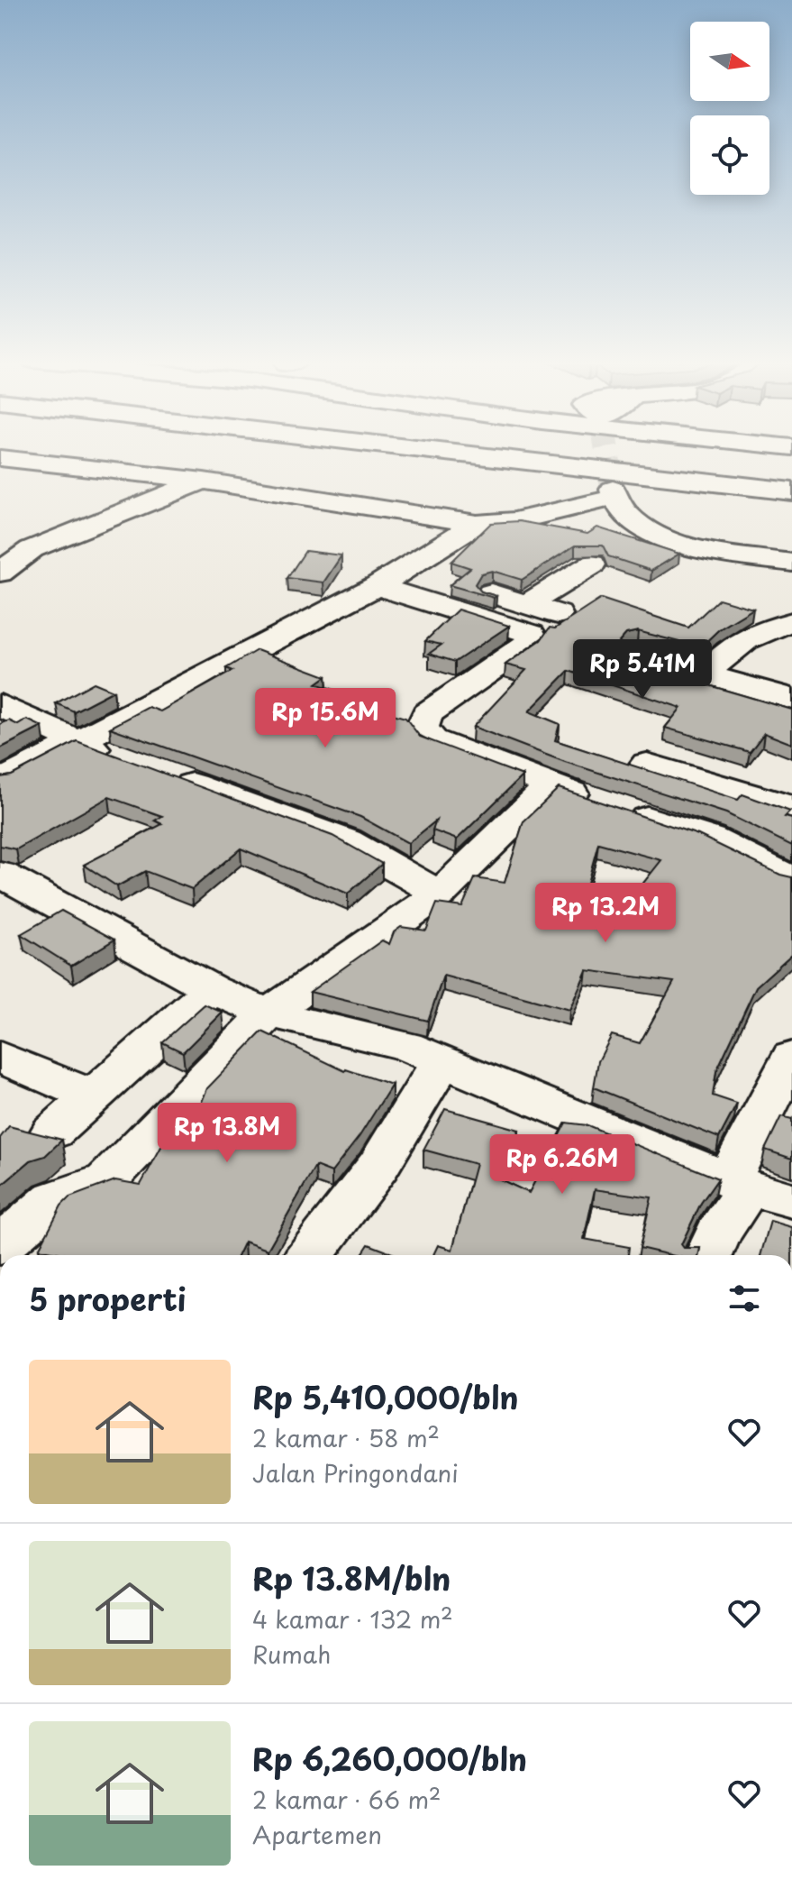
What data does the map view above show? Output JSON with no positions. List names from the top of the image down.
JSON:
{
  "north": "right",
  "page": {
    "price": [
      "Rp 5.41M",
      "Rp 15.6M",
      "Rp 13.2M",
      "Rp 13.8M",
      "Rp 6.26M"
    ],
    "heading": "5 properti",
    "list": [
      {
        "name": "Rp 5,410,000/bln",
        "note": "2 kamar · 58 m² · Jalan Pringondani"
      },
      {
        "name": "Rp 13.8M/bln",
        "note": "4 kamar · 132 m² · Rumah"
      },
      {
        "name": "Rp 6,260,000/bln",
        "note": "2 kamar · 66 m² · Apartemen"
      }
    ]
  }
}
